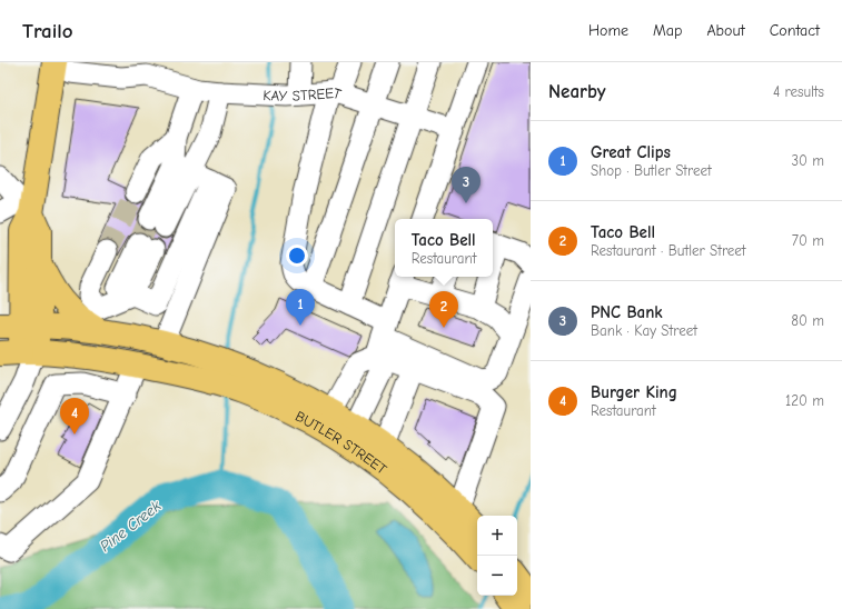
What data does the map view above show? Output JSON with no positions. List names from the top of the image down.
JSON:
{
  "streets": {
    "main road": ["BUTLER STREET"],
    "street": ["KAY STREET"]
  },
  "water": ["Pine Creek"],
  "page": {
    "header": "Trailo",
    "nav": [
      "Home",
      "Map",
      "About",
      "Contact"
    ],
    "heading": ["Nearby", "4 results"],
    "list": [
      {
        "mark": "1",
        "name": "Great Clips",
        "note": "Shop · Butler Street",
        "value": "30 m"
      },
      {
        "mark": "2",
        "name": "Taco Bell",
        "note": "Restaurant · Butler Street",
        "value": "70 m"
      },
      {
        "mark": "3",
        "name": "PNC Bank",
        "note": "Bank · Kay Street",
        "value": "80 m"
      },
      {
        "mark": "4",
        "name": "Burger King",
        "note": "Restaurant",
        "value": "120 m"
      }
    ],
    "pins": [
      "3",
      "1",
      "2",
      "4"
    ],
    "popup": ["Taco Bell", "Restaurant"],
    "map_buttons": ["+", "−"]
  }
}
